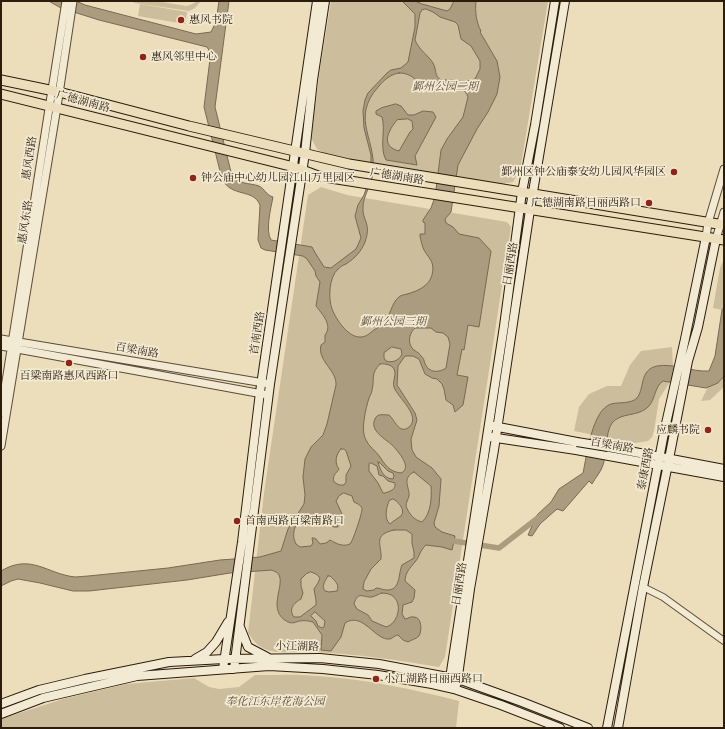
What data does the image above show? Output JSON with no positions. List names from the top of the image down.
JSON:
{
  "streets": {
    "main road": [
      "广德湖南路",
      "日丽西路",
      "首南西路",
      "百梁南路",
      "泰康西路",
      "小江湖路"
    ],
    "street": ["惠风西路"]
  },
  "crossings": [
    ["广德湖南路", "惠风西路"],
    ["广德湖南路", "日丽西路"],
    ["广德湖南路", "首南西路"],
    ["广德湖南路", "泰康西路"],
    ["惠风西路", "百梁南路"],
    ["日丽西路", "百梁南路"],
    ["日丽西路", "小江湖路"],
    ["首南西路", "百梁南路"],
    ["首南西路", "小江湖路"],
    ["百梁南路", "泰康西路"]
  ],
  "parks": ["鄞州公园二期", "鄞州公园三期", "奉化江东岸花海公园"],
  "places": [
    "惠风书院",
    "惠风邻里中心",
    "鄞州区钟公庙泰安幼儿园风华园区",
    "钟公庙中心幼儿园江山万里园区",
    "广德湖南路日丽西路口",
    "百梁南路惠风西路口",
    "应麟书院",
    "首南西路百梁南路口",
    "小江湖路日丽西路口"
  ]
}
